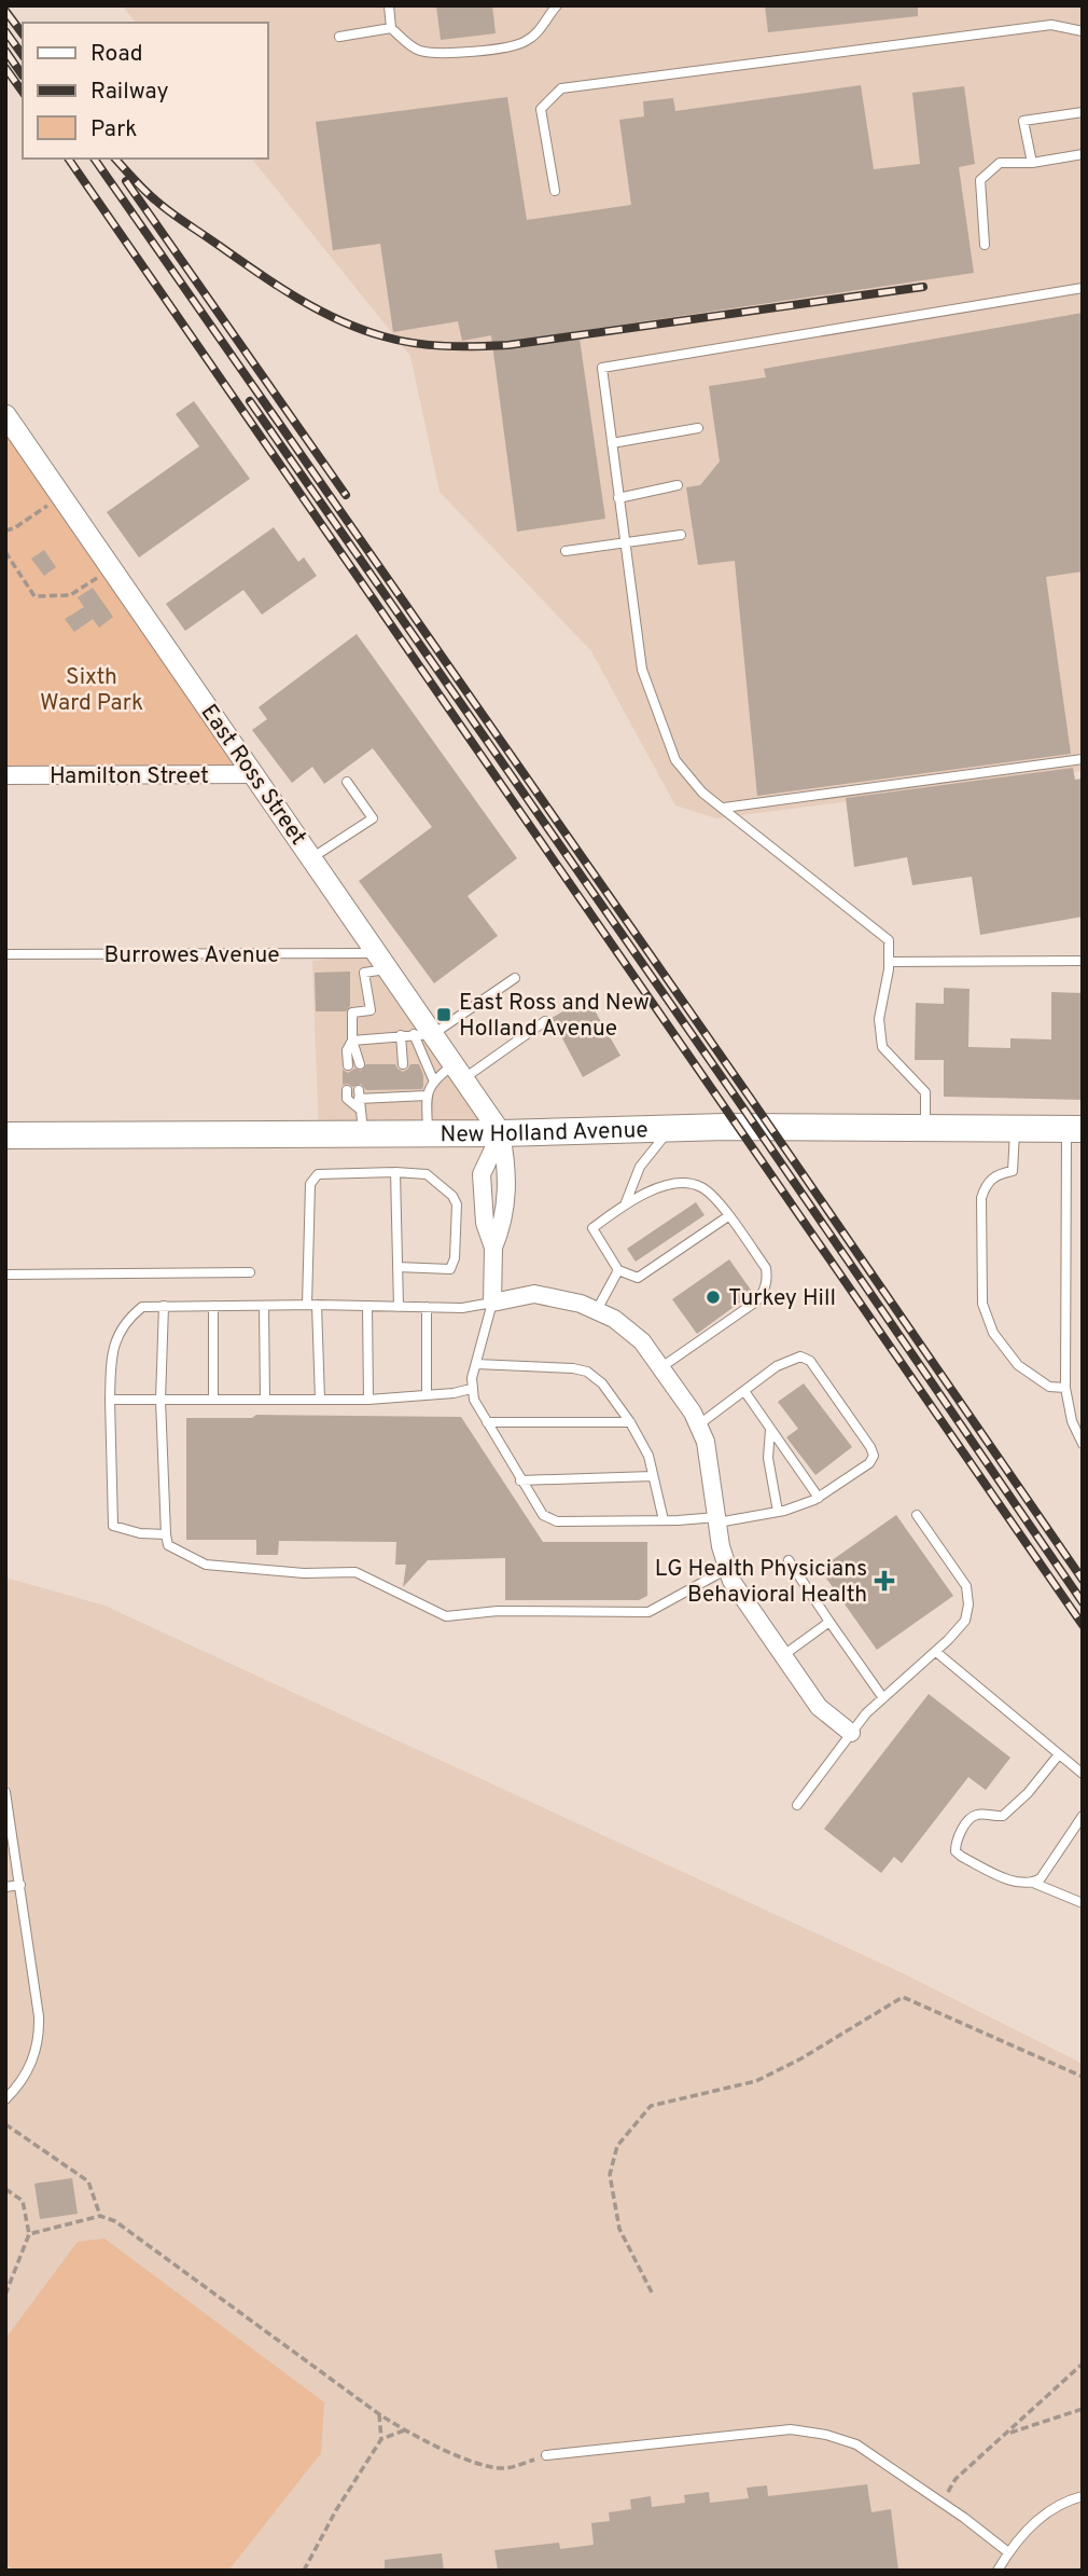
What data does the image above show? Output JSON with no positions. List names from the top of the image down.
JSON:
{
  "streets": {
    "main road": ["New Holland Avenue"],
    "street": ["East Ross Street", "Hamilton Street"],
    "lane": ["Burrowes Avenue"]
  },
  "crossings": [
    ["East Ross Street", "Hamilton Street"],
    ["East Ross Street", "Burrowes Avenue"],
    ["East Ross Street", "New Holland Avenue"]
  ],
  "parks": ["Sixth Ward Park"],
  "places": {
    "transit": ["East Ross and New Holland Avenue"],
    "other": ["Turkey Hill"],
    "health": ["LG Health Physicians Behavioral Health"]
  },
  "legend": ["Road", "Railway", "Park"]
}
